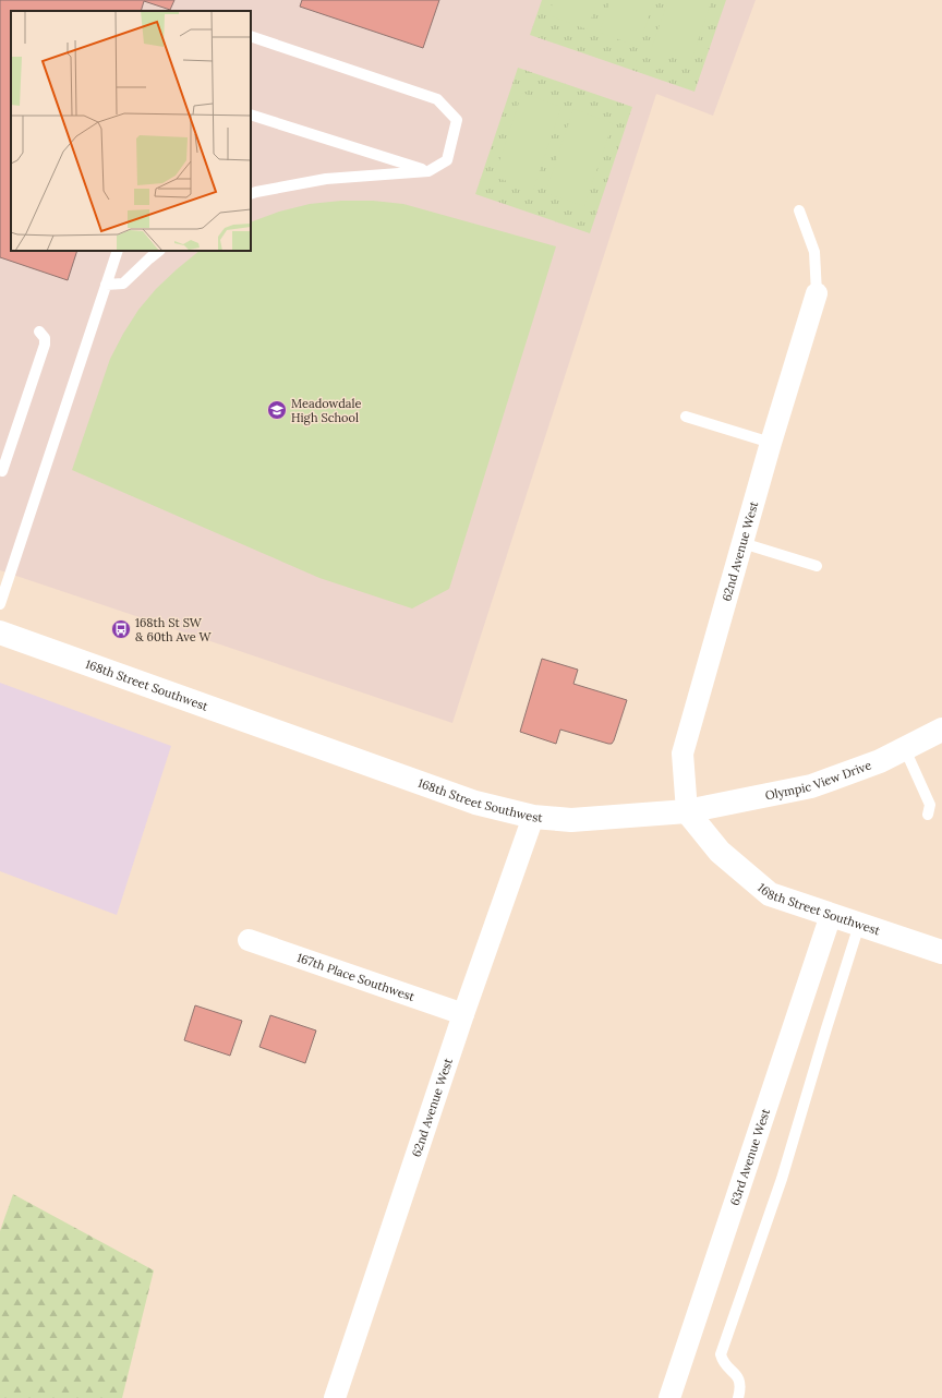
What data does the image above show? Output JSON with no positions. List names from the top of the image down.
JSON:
{
  "streets": {
    "main road": ["168th Street Southwest", "Olympic View Drive"],
    "street": ["62nd Avenue West", "167th Place Southwest", "63rd Avenue West"]
  },
  "crossings": [
    ["62nd Avenue West", "168th Street Southwest"],
    ["62nd Avenue West", "Olympic View Drive"],
    ["62nd Avenue West", "167th Place Southwest"],
    ["168th Street Southwest", "Olympic View Drive"],
    ["168th Street Southwest", "63rd Avenue West"]
  ],
  "places": {
    "school or university": ["Meadowdale High School"],
    "bus stop": ["168th St SW & 60th Ave W"]
  }
}
